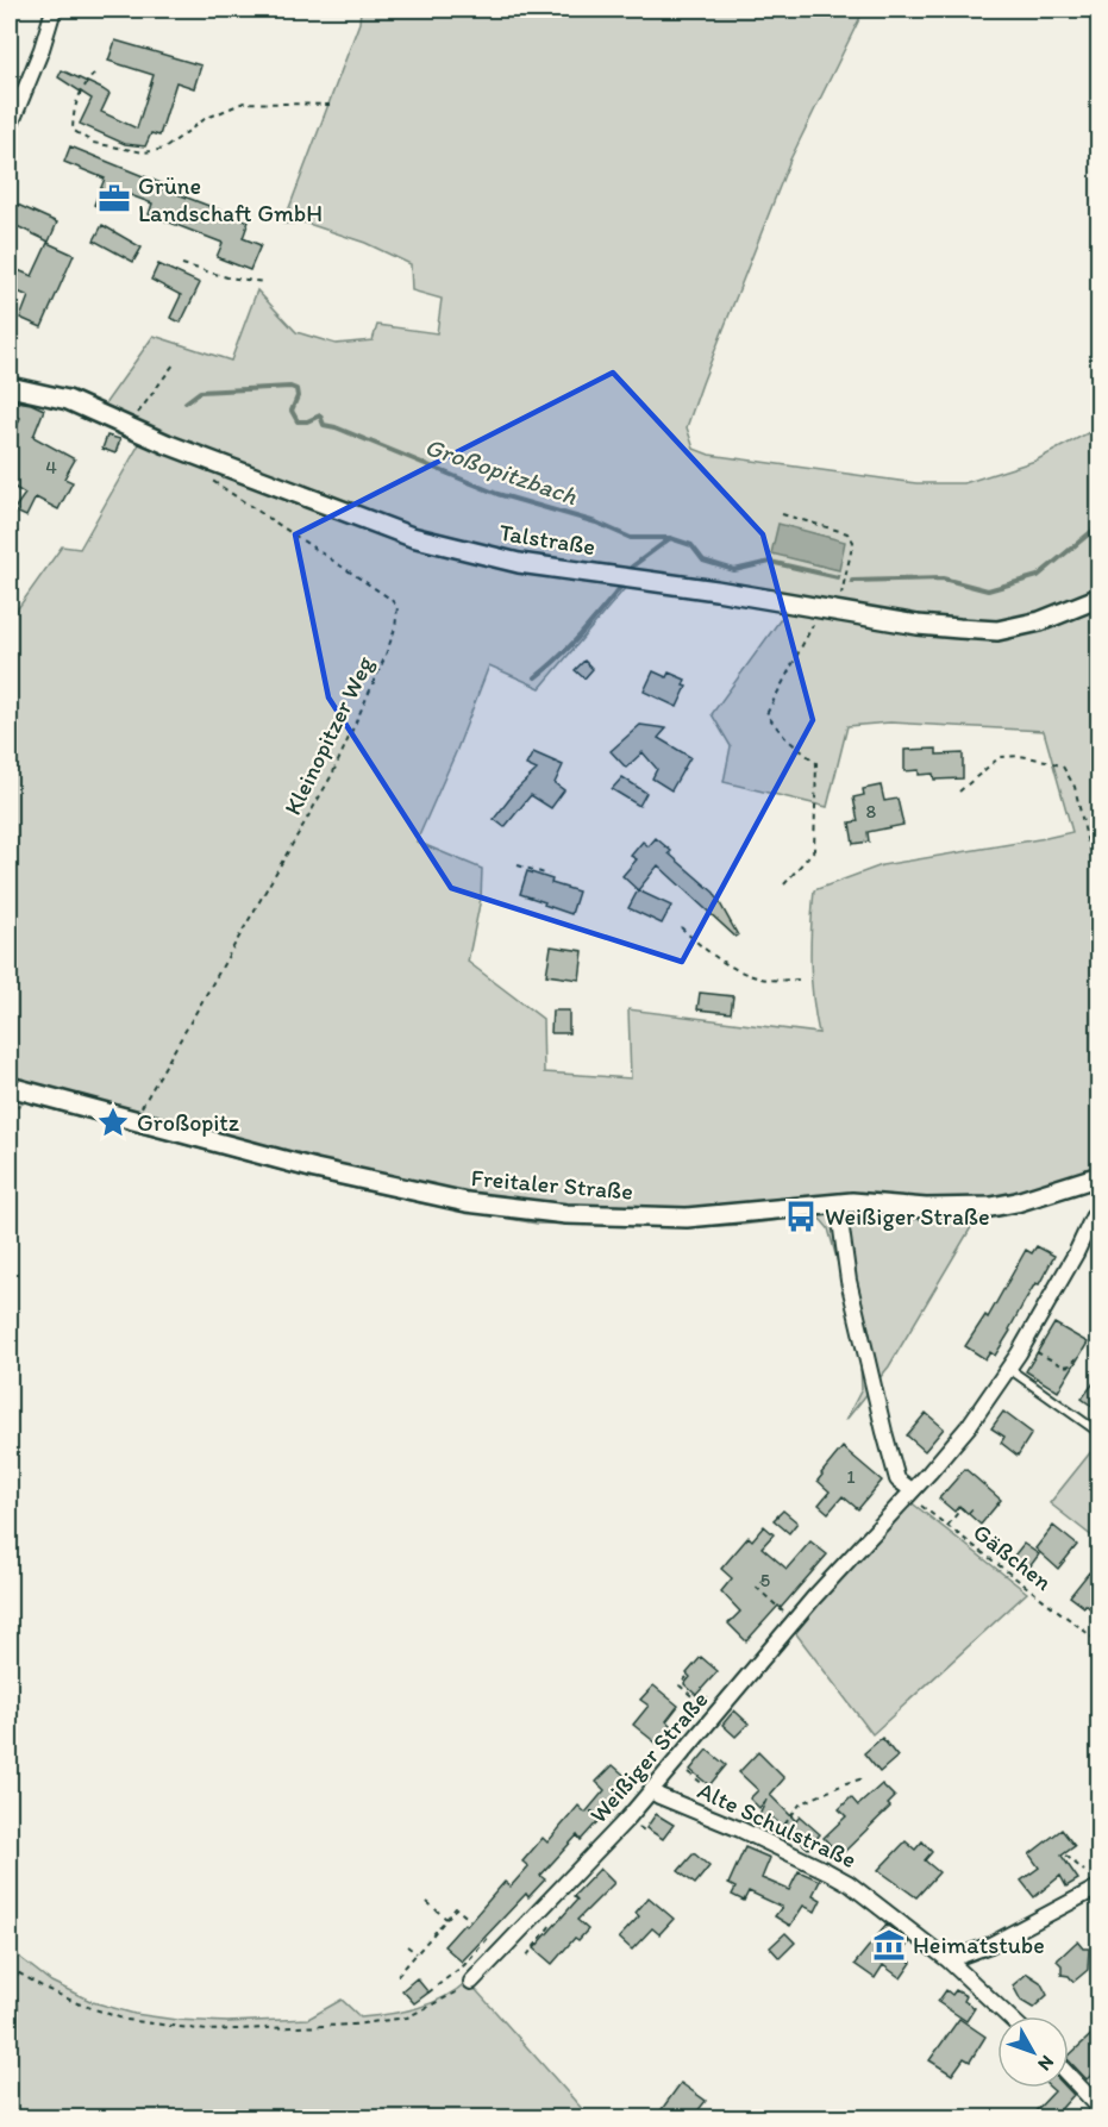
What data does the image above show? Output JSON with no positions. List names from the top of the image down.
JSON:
{
  "streets": {
    "street": [
      "Talstraße",
      "Freitaler Straße",
      "Weißiger Straße",
      "Alte Schulstraße"
    ],
    "path": ["Kleinopitzer Weg", "Gäßchen"]
  },
  "crossings": [
    ["Kleinopitzer Weg", "Freitaler Straße"],
    ["Gäßchen", "Weißiger Straße"],
    ["Weißiger Straße", "Alte Schulstraße"]
  ],
  "water": ["Großopitzbach"],
  "places": {
    "office": ["Grüne Landschaft GmbH"],
    "place": ["Großopitz"],
    "bus stop": ["Weißiger Straße"],
    "museum": ["Heimatstube"]
  },
  "house_numbers": [
    "4",
    "8",
    "1",
    "5"
  ],
  "north": "bottom right"
}
